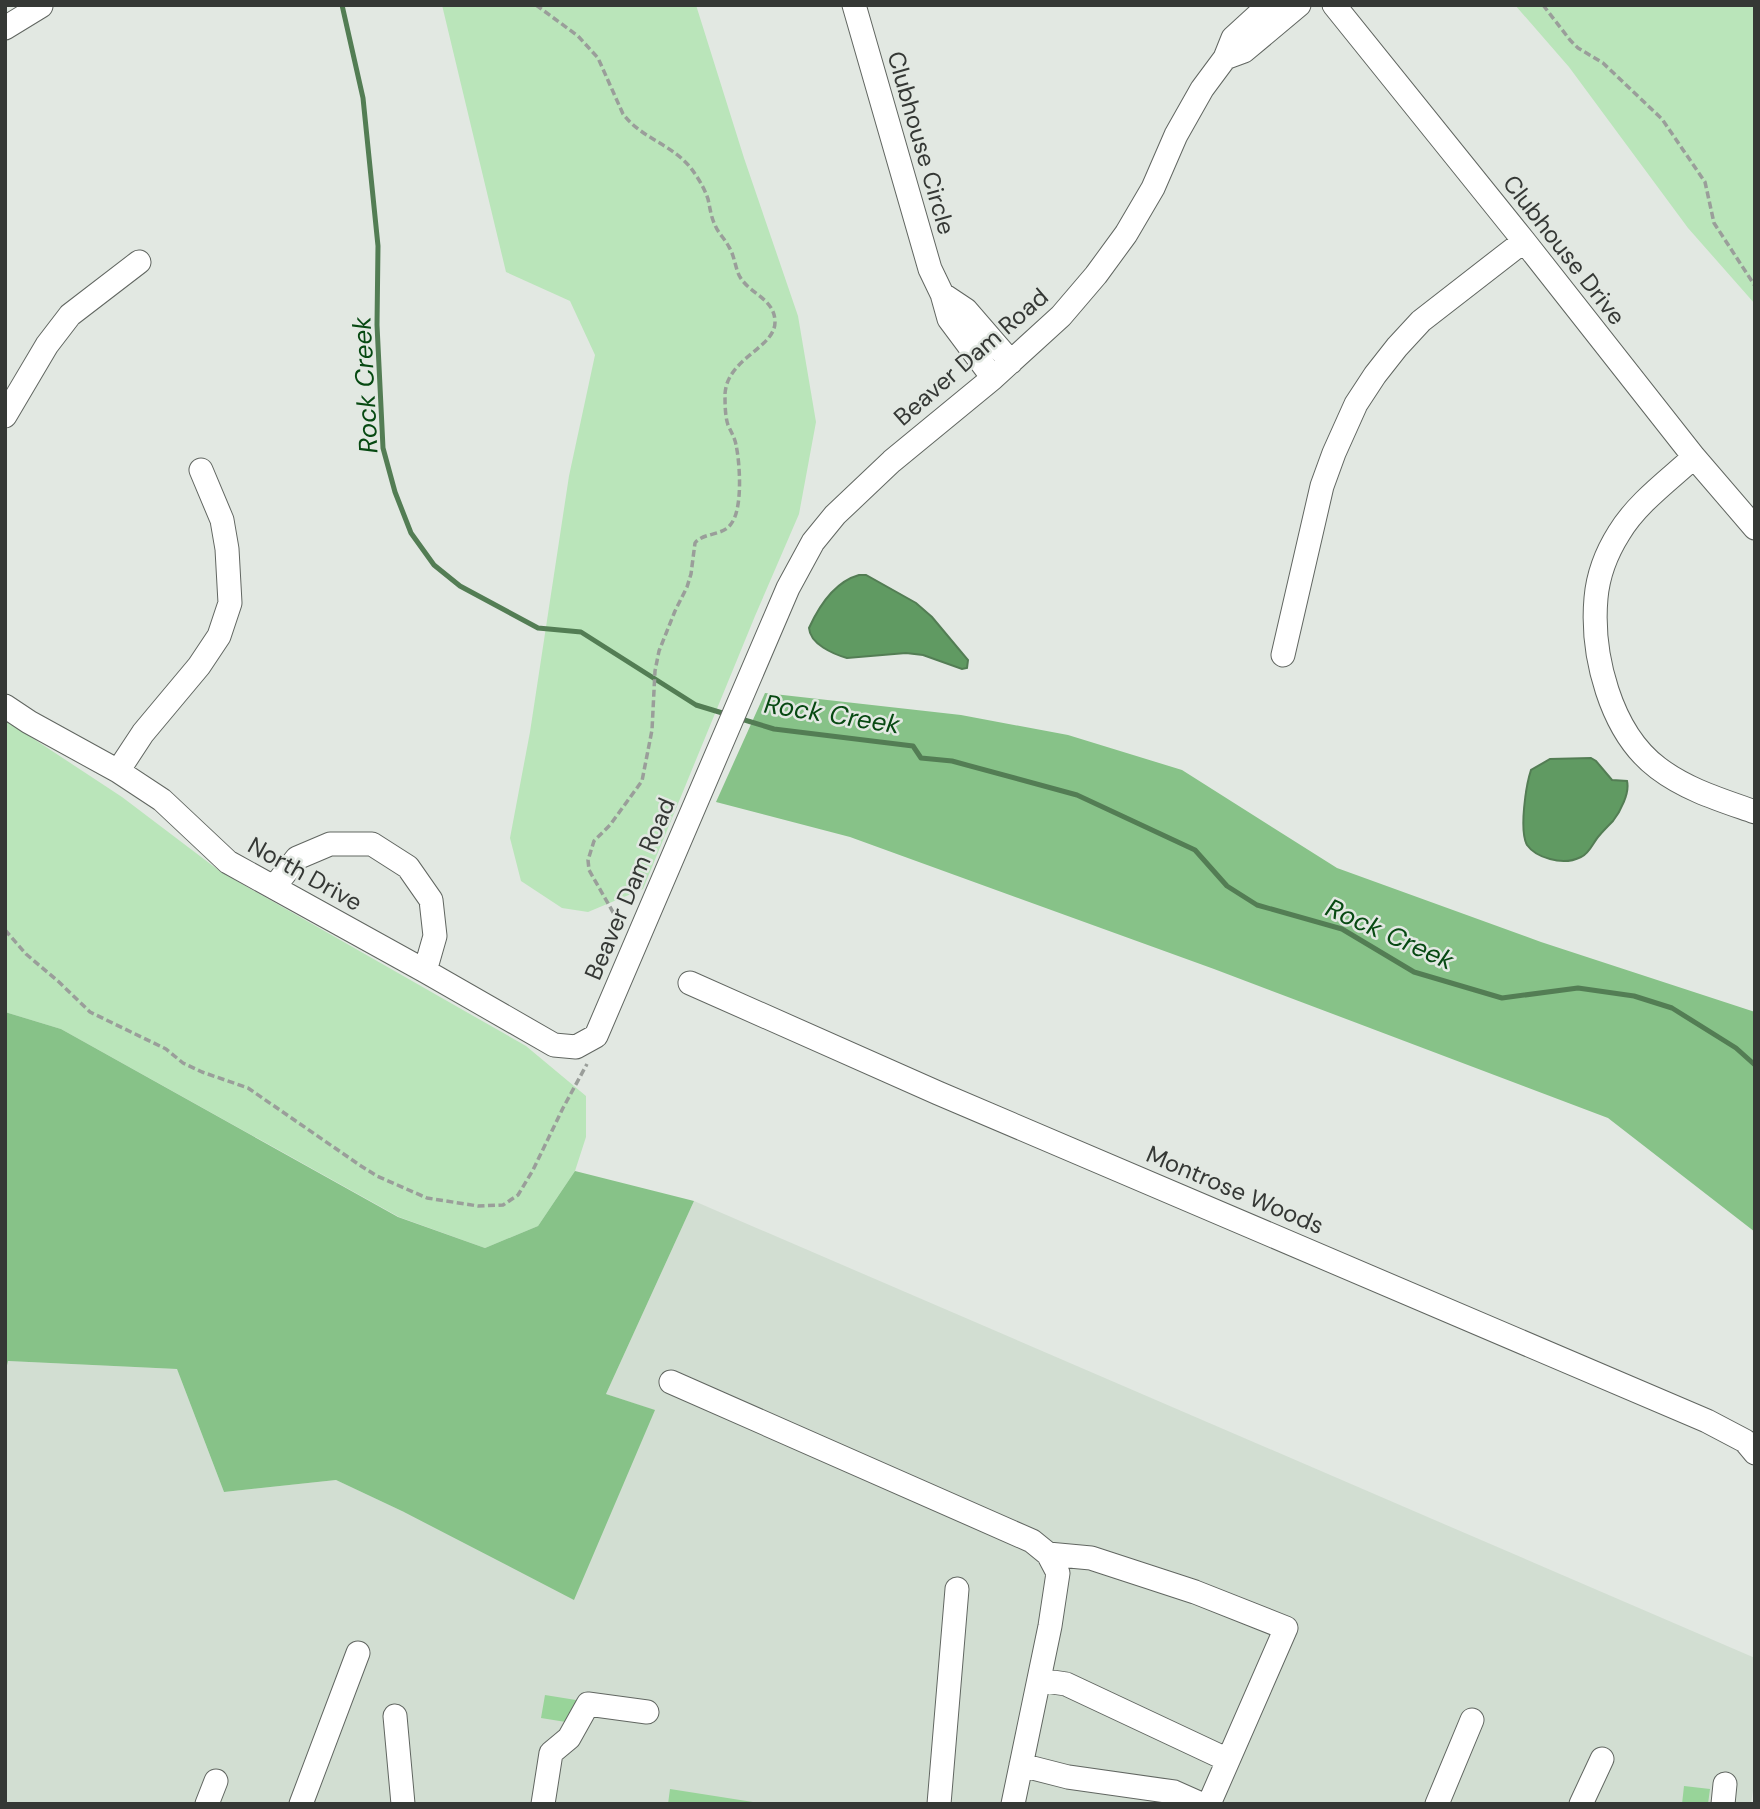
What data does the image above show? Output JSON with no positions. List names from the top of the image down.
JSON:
{
  "streets": {
    "street": [
      "Clubhouse Circle",
      "Clubhouse Drive",
      "Beaver Dam Road",
      "North Drive",
      "Montrose Woods"
    ]
  },
  "crossings": [
    ["Clubhouse Circle", "Beaver Dam Road"],
    ["Beaver Dam Road", "North Drive"]
  ],
  "water": ["Rock Creek"]
}
